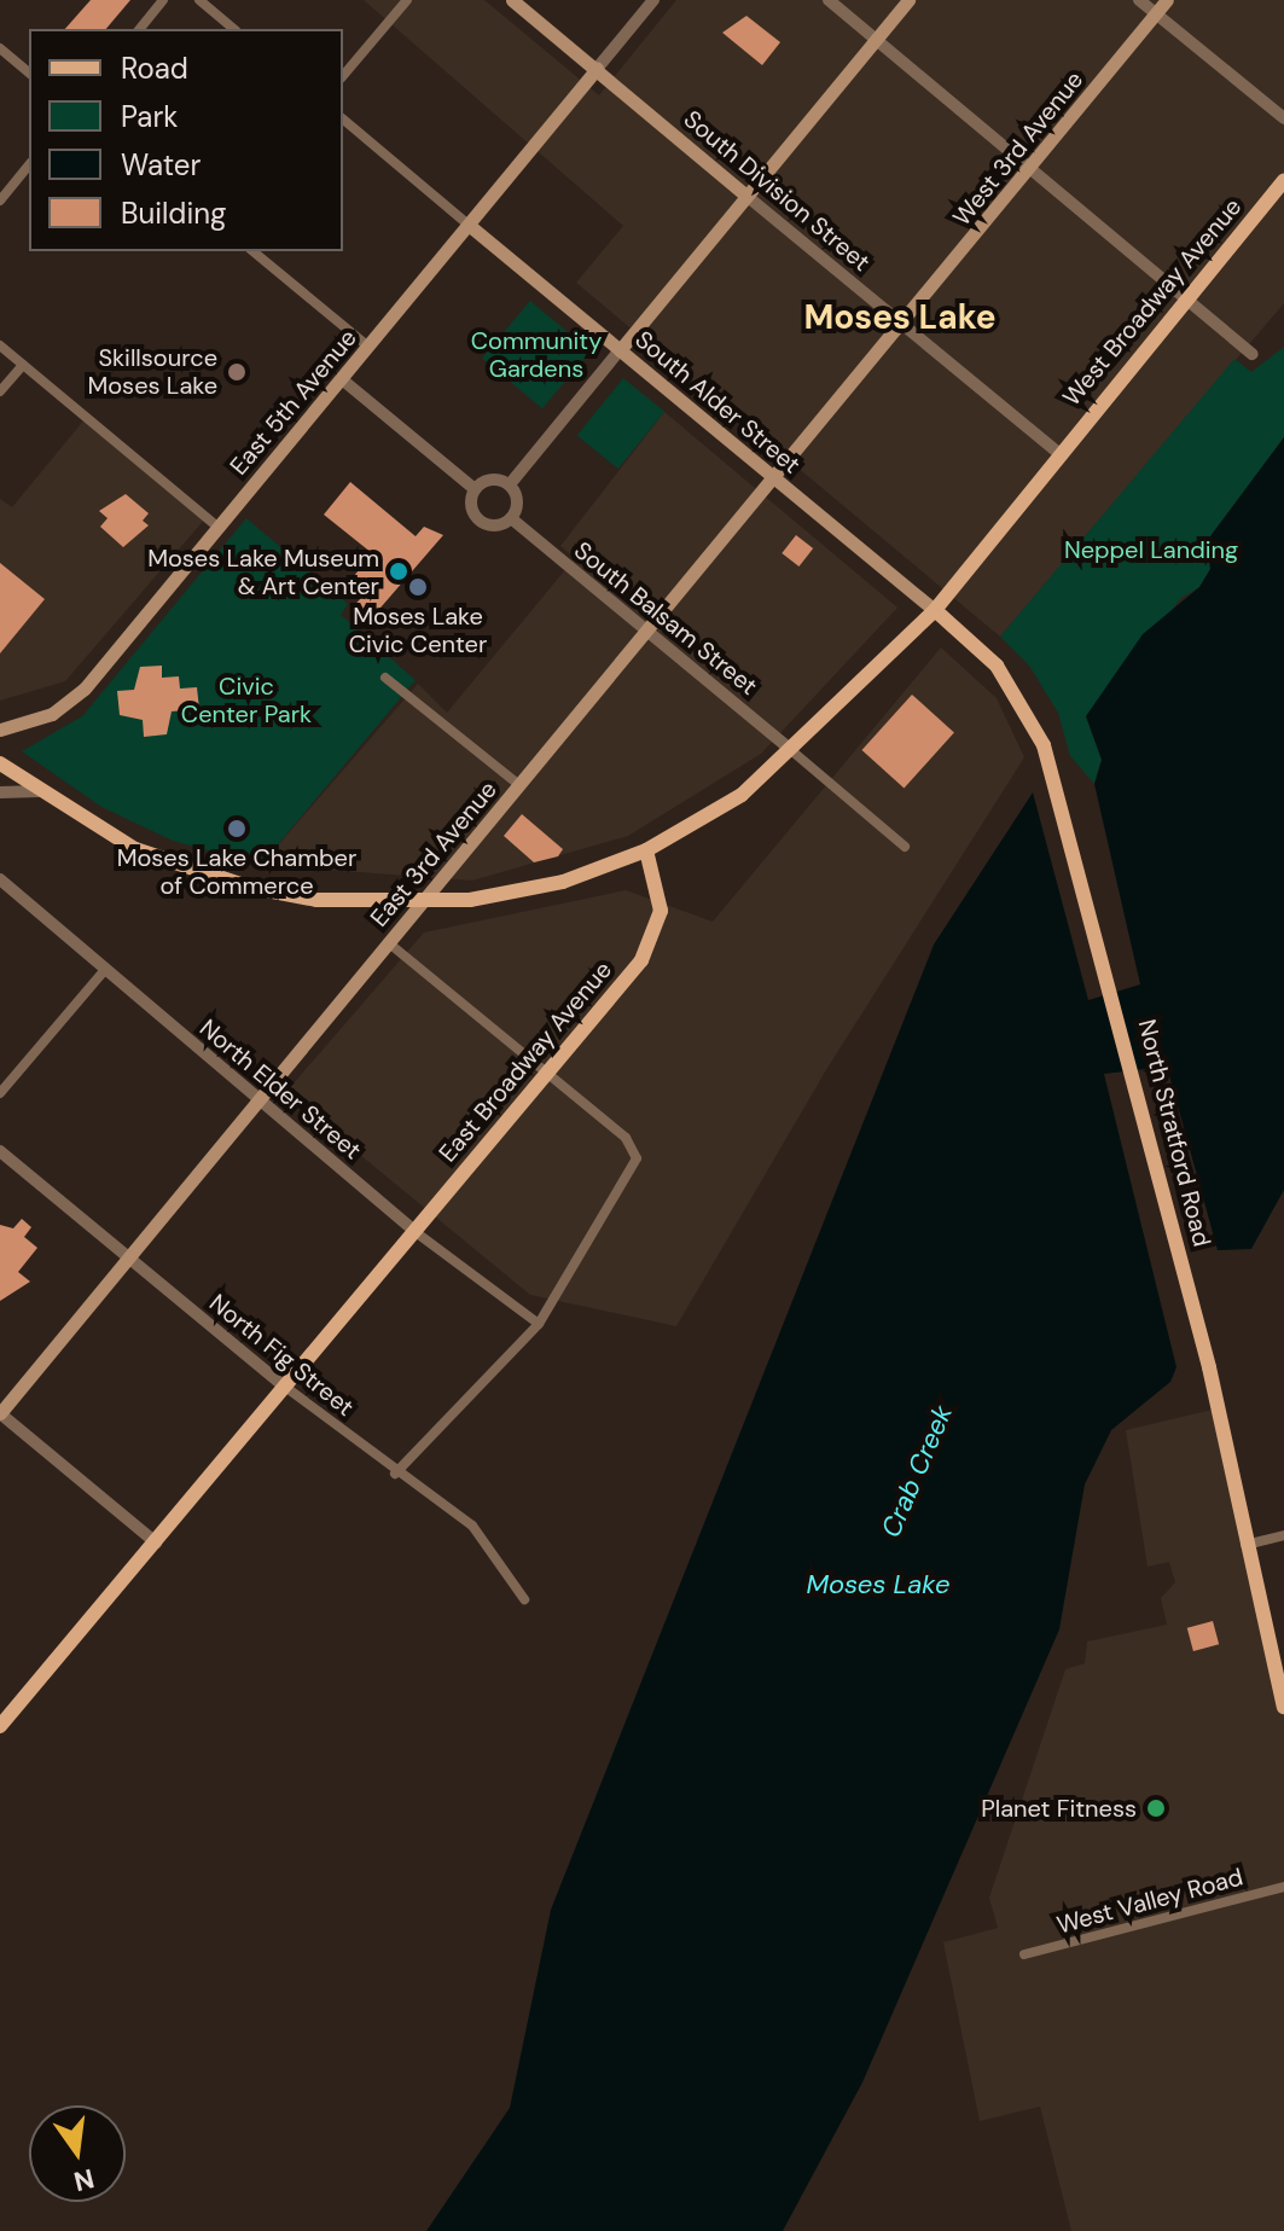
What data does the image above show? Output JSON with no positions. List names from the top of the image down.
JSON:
{
  "streets": {
    "main road": [
      "West 3rd Avenue",
      "South Division Street",
      "West Broadway Avenue",
      "East 5th Avenue",
      "South Alder Street",
      "East 3rd Avenue",
      "East Broadway Avenue",
      "North Stratford Road"
    ],
    "street": [
      "South Balsam Street",
      "North Elder Street",
      "North Fig Street",
      "West Valley Road"
    ]
  },
  "crossings": [
    ["West 3rd Avenue", "South Division Street"],
    ["West 3rd Avenue", "East 3rd Avenue"],
    ["South Division Street", "West Broadway Avenue"],
    ["South Division Street", "East 5th Avenue"],
    ["South Division Street", "East 3rd Avenue"],
    ["East 5th Avenue", "South Alder Street"],
    ["East 5th Avenue", "South Balsam Street"],
    ["South Alder Street", "East 3rd Avenue"],
    ["South Alder Street", "North Stratford Road"],
    ["South Balsam Street", "East 3rd Avenue"],
    ["East 3rd Avenue", "North Elder Street"],
    ["East 3rd Avenue", "North Fig Street"],
    ["East Broadway Avenue", "North Elder Street"],
    ["East Broadway Avenue", "North Fig Street"]
  ],
  "districts": ["Moses Lake"],
  "water": ["Crab Creek", "Moses Lake"],
  "parks": ["Community Gardens", "Neppel Landing", "Civic Center Park"],
  "places": [
    "Skillsource Moses Lake",
    "Moses Lake Museum & Art Center",
    "Moses Lake Civic Center",
    "Moses Lake Chamber of Commerce",
    "Planet Fitness"
  ],
  "legend": [
    "Road",
    "Park",
    "Water",
    "Building"
  ],
  "north": "bottom"
}
